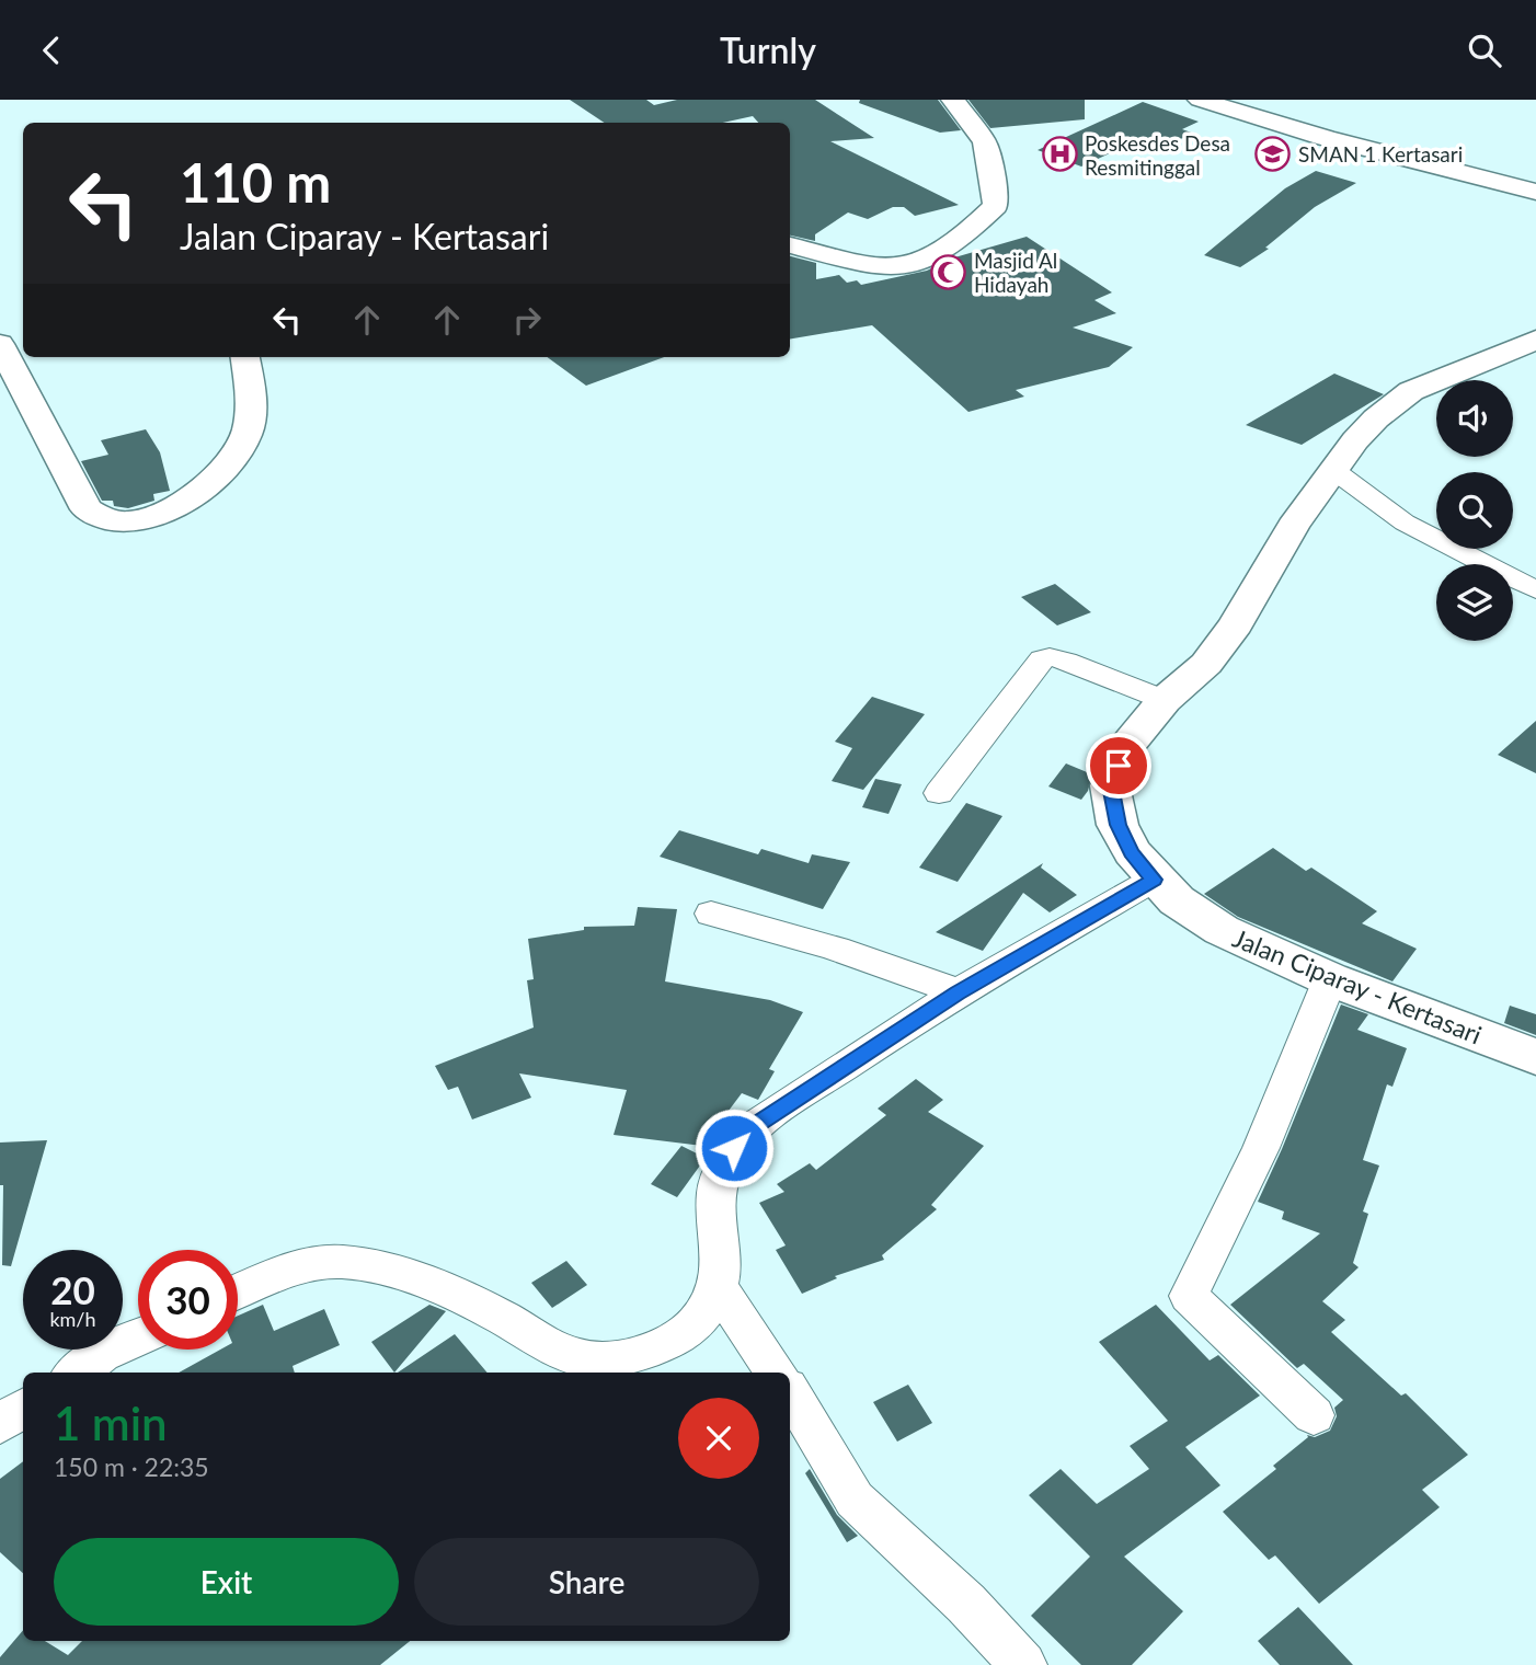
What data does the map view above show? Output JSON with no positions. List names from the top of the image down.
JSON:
{
  "streets": {
    "main road": ["Jalan Ciparay - Kertasari"]
  },
  "places": {
    "school or university": ["SMAN 1 Kertasari"],
    "hospital": ["Poskesdes Desa Resmitinggal"],
    "mosque": ["Masjid Al Hidayah"]
  },
  "page": {
    "header": "Turnly",
    "turn": ["110 m", "Jalan Ciparay - Kertasari"],
    "speed": "20 km/h",
    "limit": "30",
    "heading": ["1 min", "150 m · 22:35"],
    "buttons": ["Exit", "Share"]
  }
}
